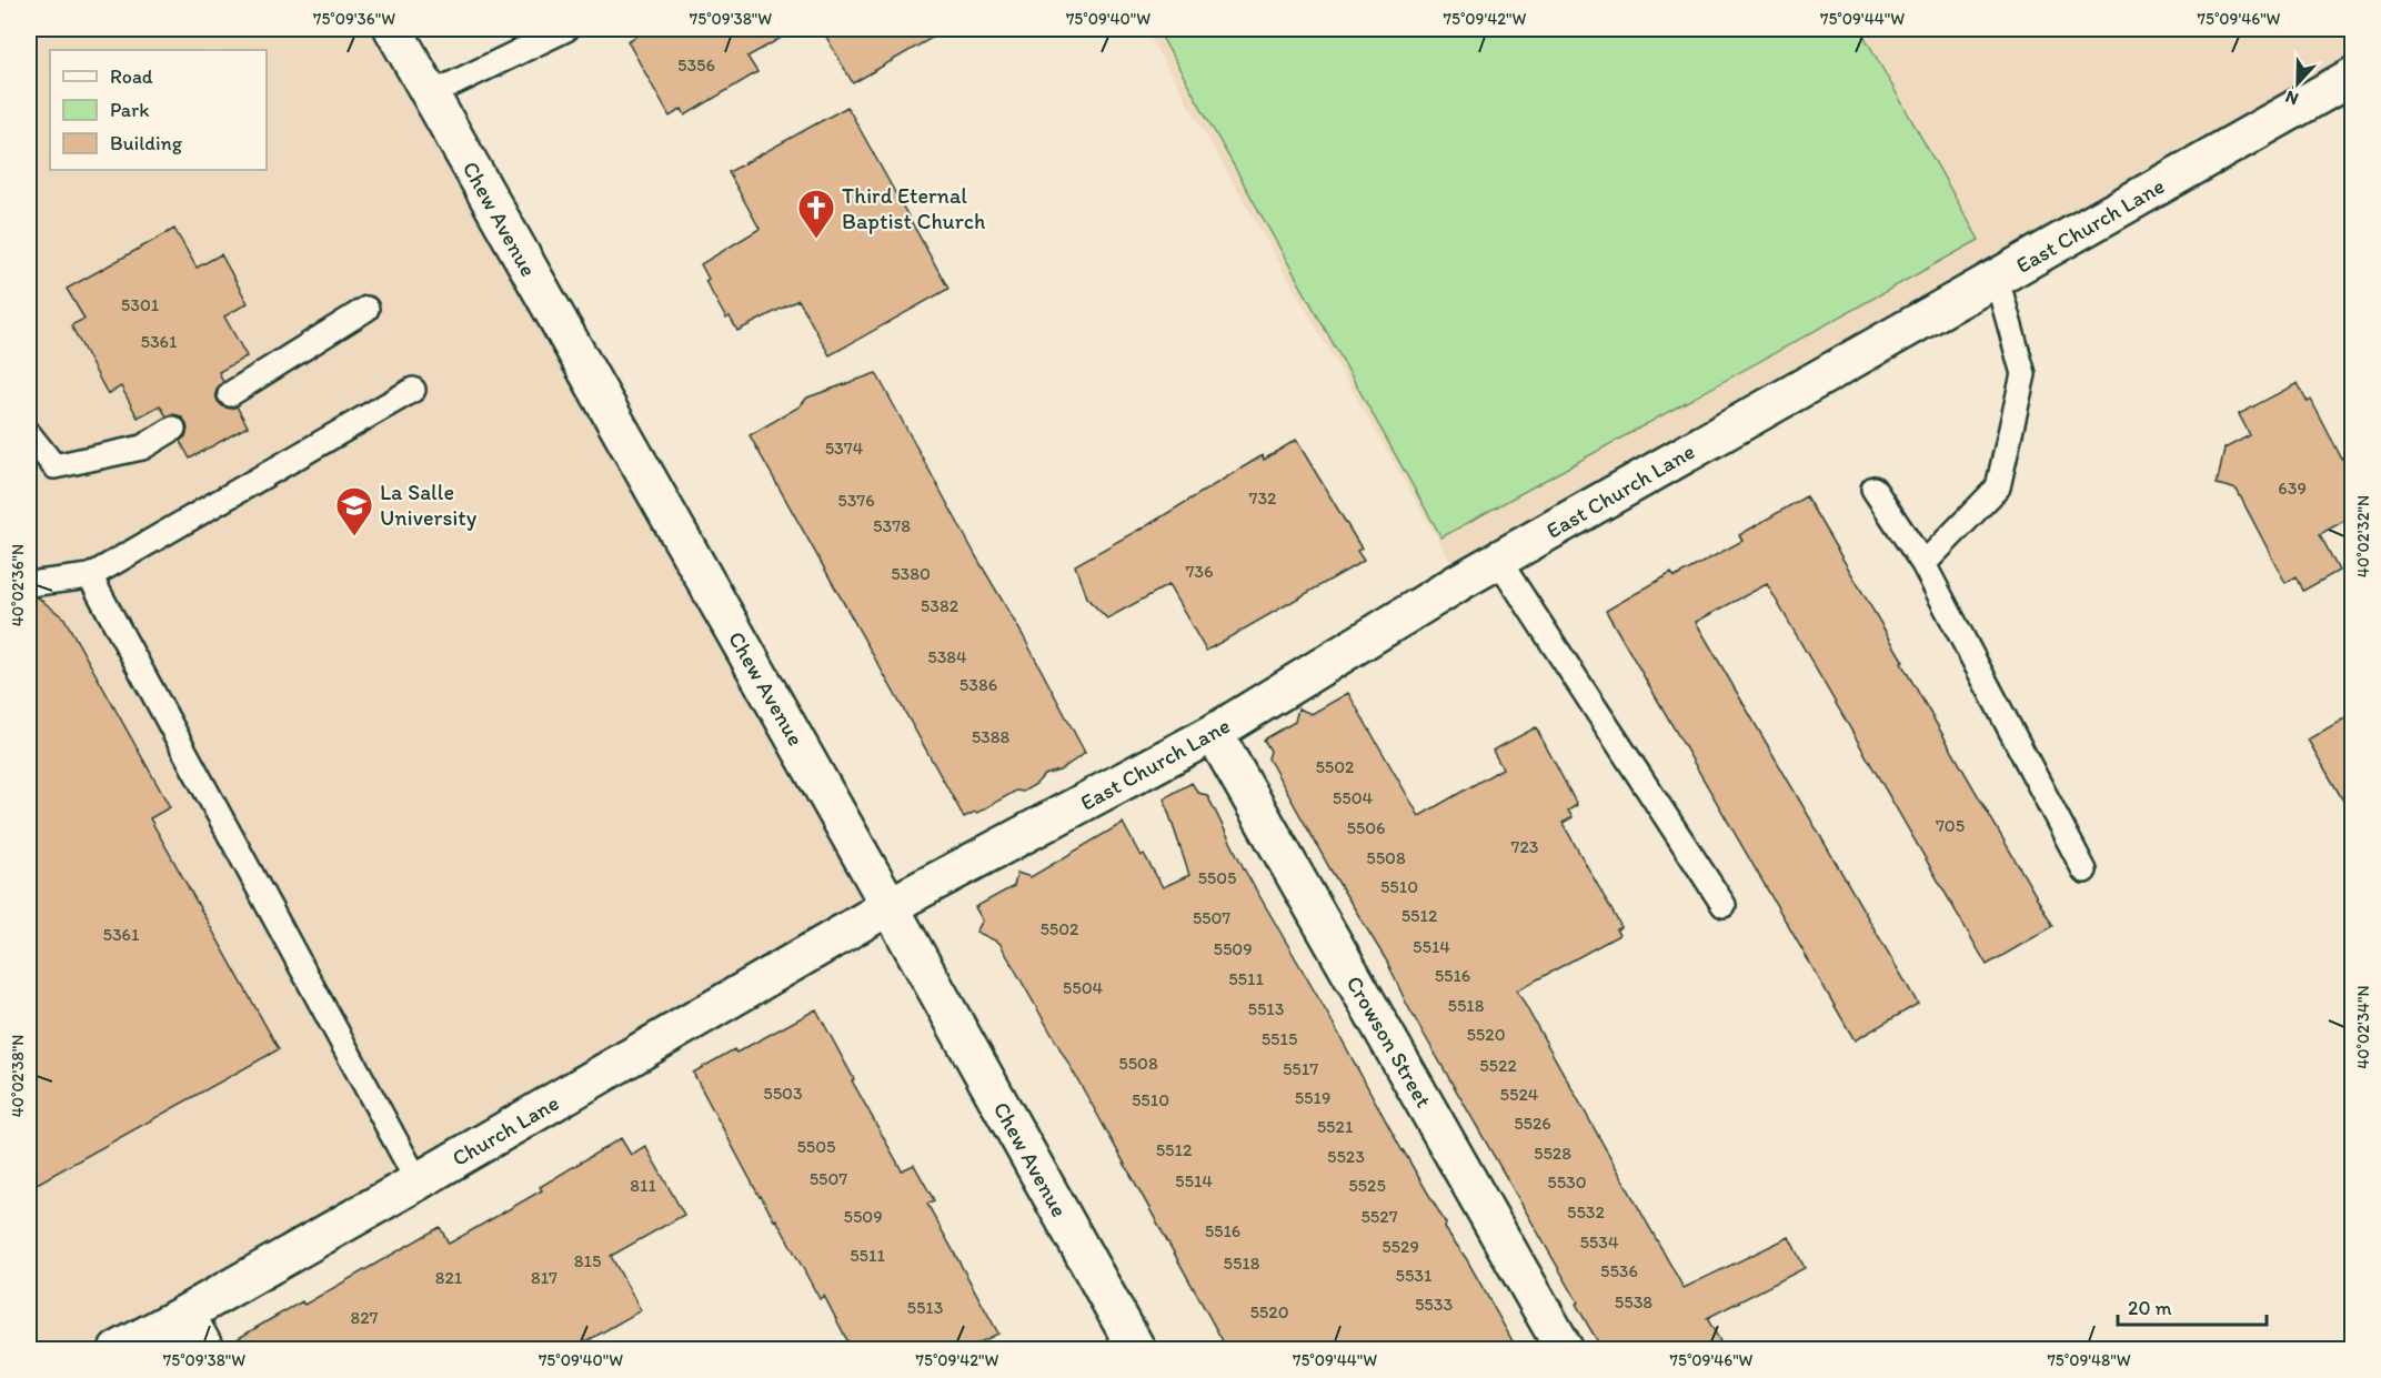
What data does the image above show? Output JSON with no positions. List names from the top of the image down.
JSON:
{
  "streets": {
    "street": [
      "Chew Avenue",
      "East Church Lane",
      "Crowson Street",
      "Church Lane"
    ]
  },
  "crossings": [
    ["Chew Avenue", "East Church Lane"],
    ["Chew Avenue", "Church Lane"],
    ["East Church Lane", "Crowson Street"],
    ["East Church Lane", "Church Lane"]
  ],
  "places": {
    "church": ["Third Eternal Baptist Church"],
    "school or university": ["La Salle University"]
  },
  "house_numbers": [
    "5356",
    "5301",
    "5361",
    "5374",
    "639",
    "732",
    "5376",
    "5378",
    "736",
    "5380",
    "5382",
    "5384",
    "5386",
    "5388",
    "5502",
    "5504",
    "705",
    "5506",
    "723",
    "5508",
    "5505",
    "5510",
    "5512",
    "5507",
    "5502",
    "5361",
    "5514",
    "5509",
    "5516",
    "5511",
    "5504",
    "5518",
    "5513",
    "5520",
    "5515",
    "5508",
    "5522",
    "5517",
    "5503",
    "5524",
    "5519",
    "5510",
    "5526",
    "5521",
    "5505",
    "5512",
    "5528",
    "5523",
    "5507",
    "5514",
    "5530",
    "811",
    "5525",
    "5532",
    "5509",
    "5527",
    "5516",
    "5534",
    "5529",
    "5511",
    "815",
    "5518",
    "5536",
    "5531",
    "821",
    "817",
    "5538",
    "5533",
    "5513",
    "5520",
    "827"
  ],
  "legend": ["Road", "Park", "Building"],
  "scale_bar": "20 m",
  "north": "bottom",
  "coordinates": [
    "75°09'36\"W",
    "75°09'38\"W",
    "75°09'40\"W",
    "75°09'42\"W",
    "75°09'44\"W",
    "75°09'46\"W",
    "40°02'32\"N",
    "40°02'36\"N",
    "40°02'34\"N",
    "40°02'38\"N",
    "75°09'48\"W"
  ]
}
